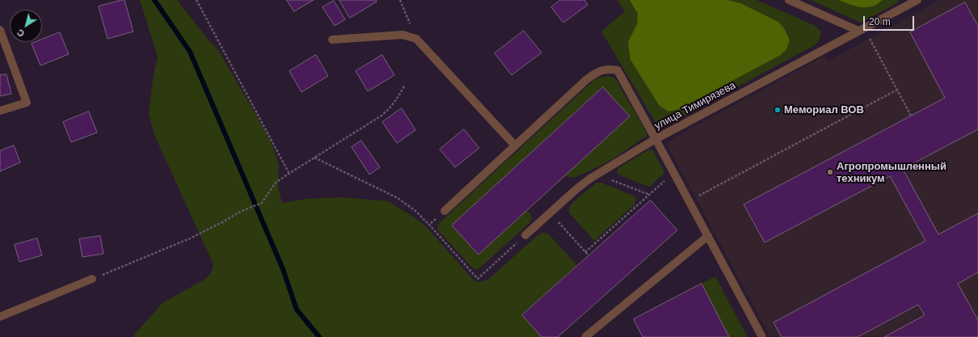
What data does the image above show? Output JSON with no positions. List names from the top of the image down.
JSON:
{
  "streets": {
    "street": ["улица Тимирязева"]
  },
  "places": ["Мемориал ВОВ", "Агропромышленный техникум"],
  "scale_bar": "20 m",
  "north": "bottom left"
}
